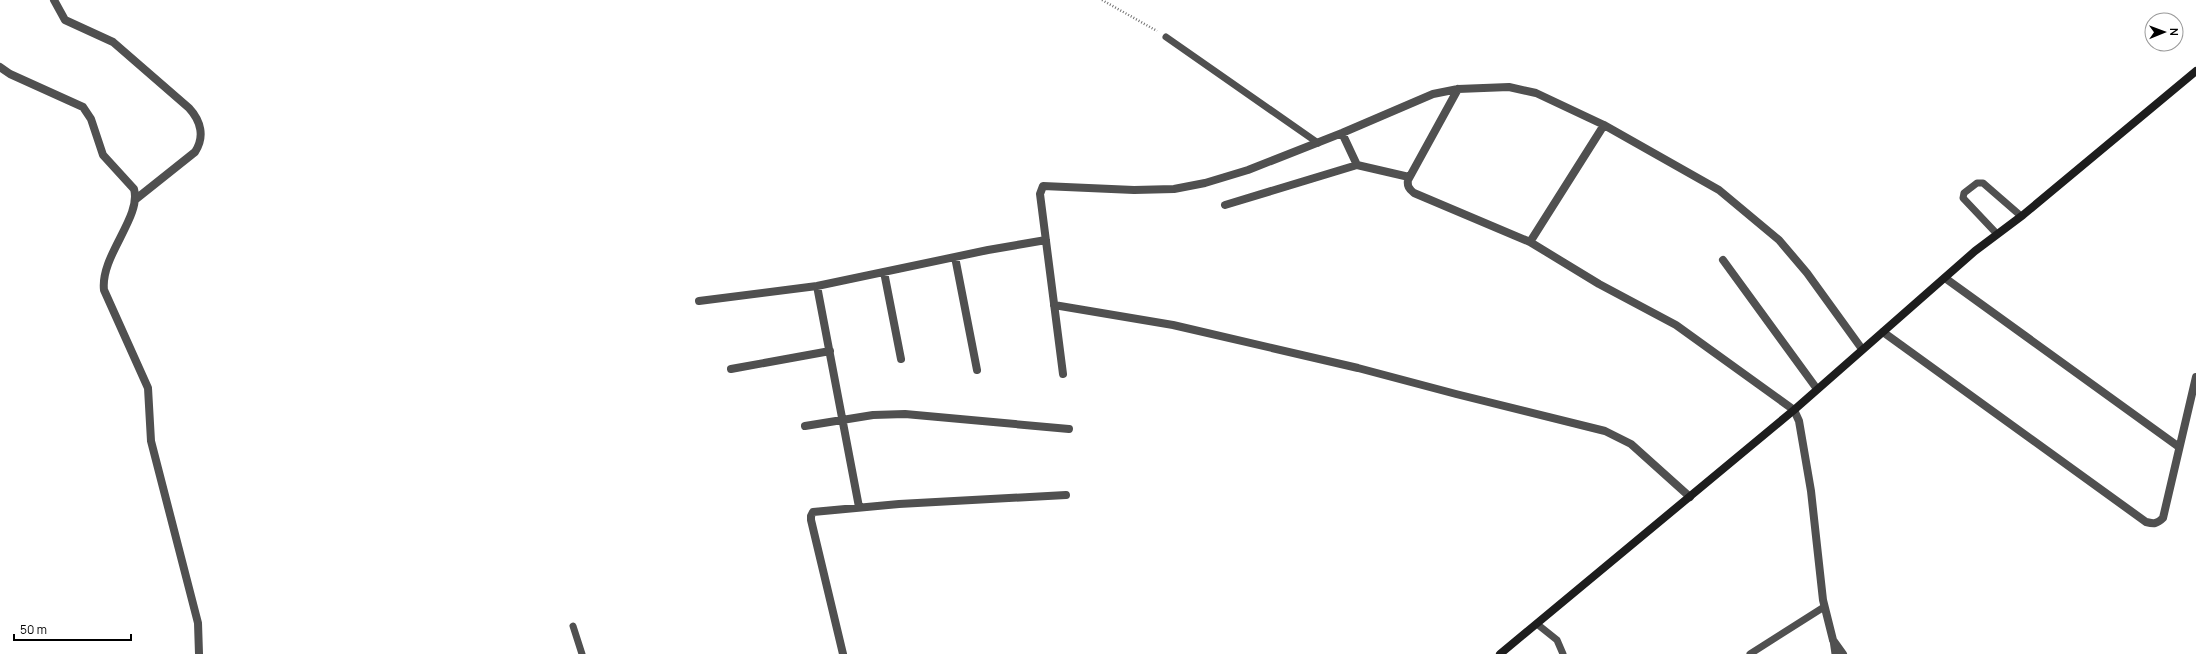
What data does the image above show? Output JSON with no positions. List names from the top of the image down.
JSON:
{
  "scale_bar": "50 m",
  "north": "right"
}
